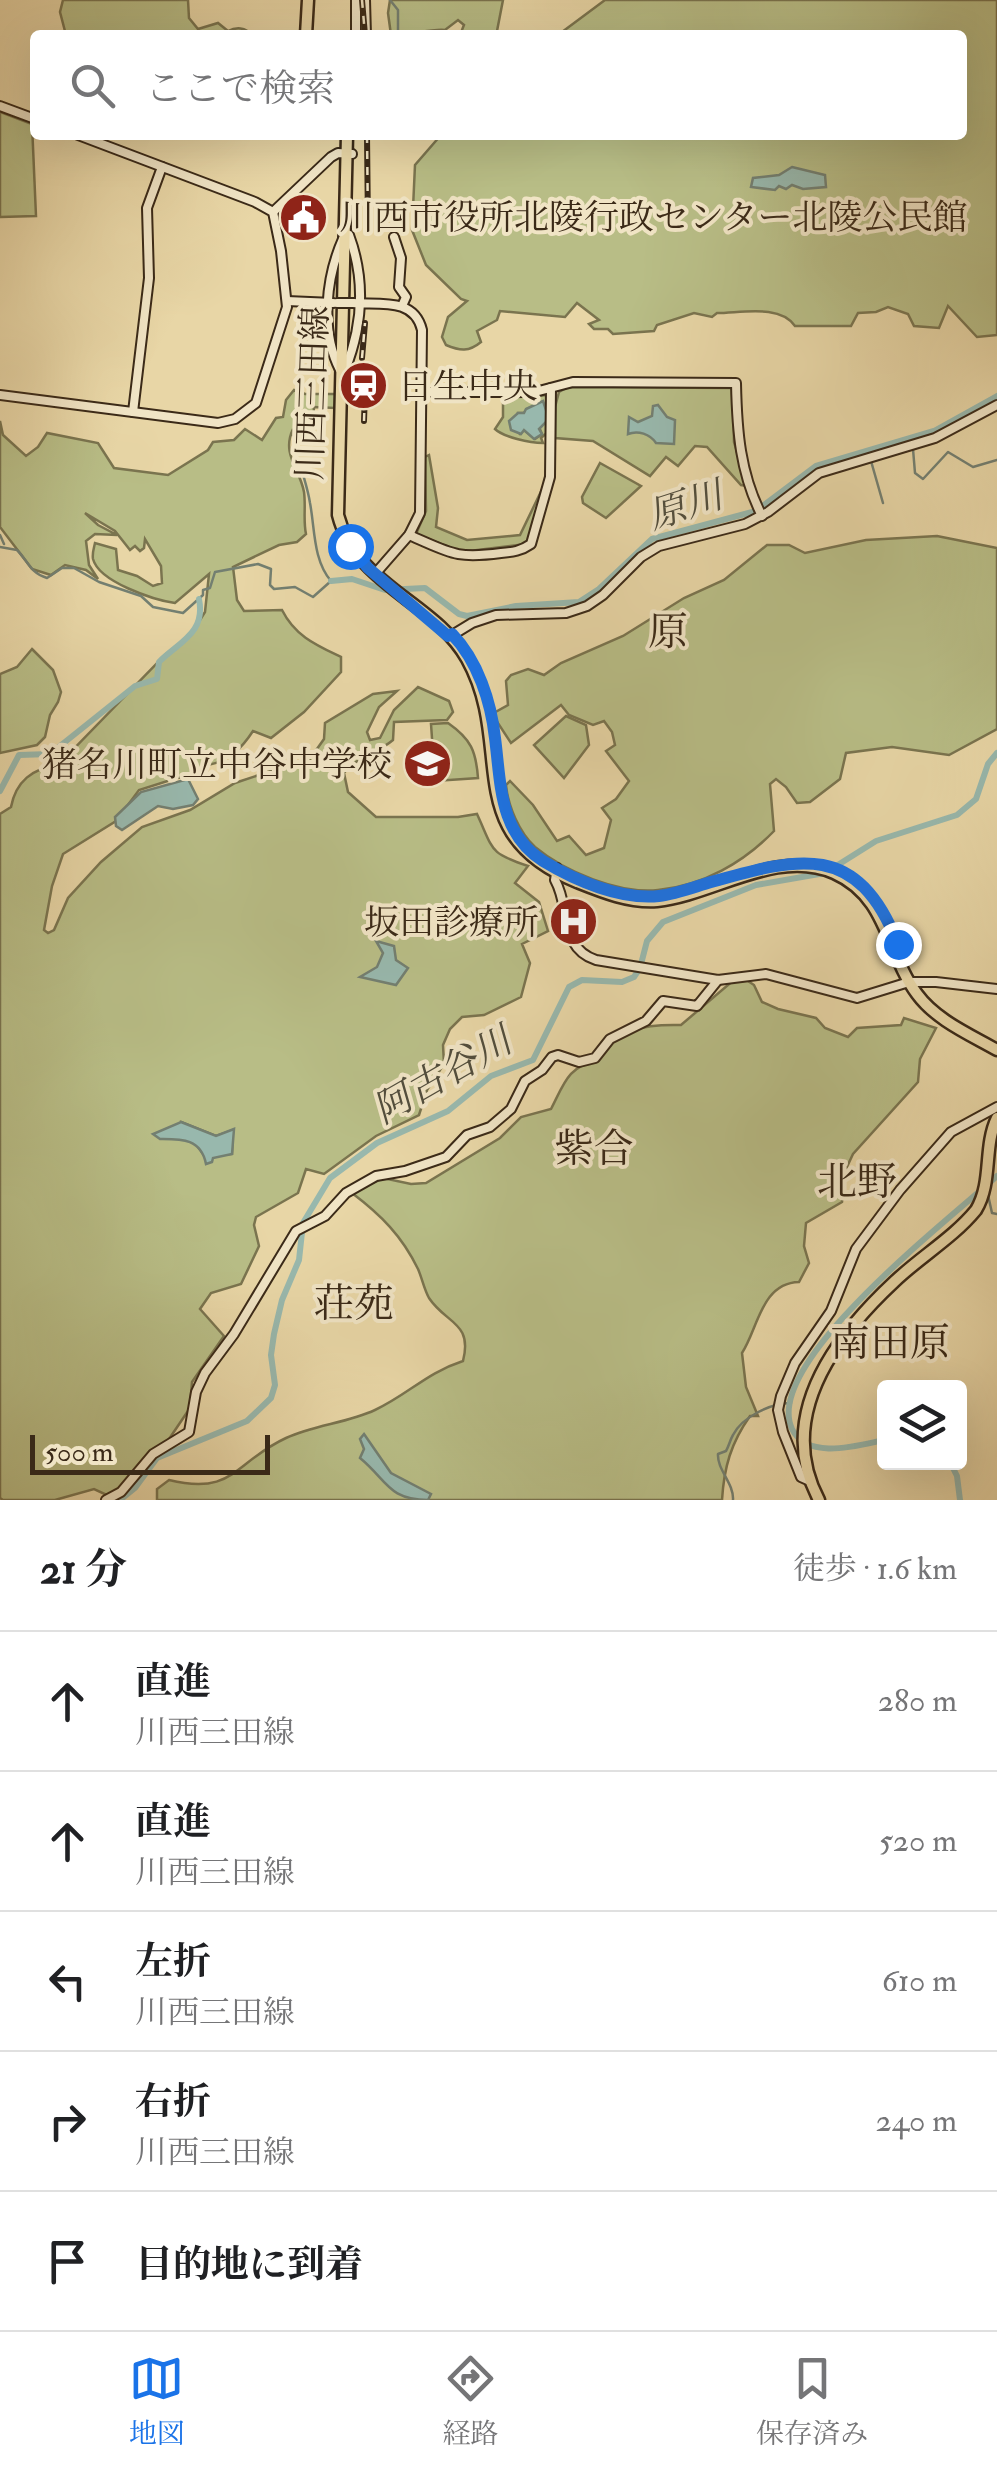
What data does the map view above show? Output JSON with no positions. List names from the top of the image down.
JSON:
{
  "streets": {
    "main road": ["川西三田線"]
  },
  "districts": [
    "原",
    "紫合",
    "北野",
    "荘苑",
    "南田原"
  ],
  "water": ["原川", "阿古谷川"],
  "places": {
    "public building": ["川西市役所北陵行政センター北陵公民館"],
    "station": ["日生中央"],
    "school or university": ["猪名川町立中谷中学校"],
    "hospital": ["坂田診療所"]
  },
  "scale_bar": "500 m",
  "page": {
    "search": "ここで検索",
    "scale": "500 m",
    "heading": ["21 分", "徒歩 · 1.6 km"],
    "list": [
      ["直進", "川西三田線", "280 m"],
      ["直進", "川西三田線", "520 m"],
      ["左折", "川西三田線", "610 m"],
      ["右折", "川西三田線", "240 m"],
      "目的地に到着"
    ],
    "nav": ["地図", "経路", "保存済み"]
  }
}
